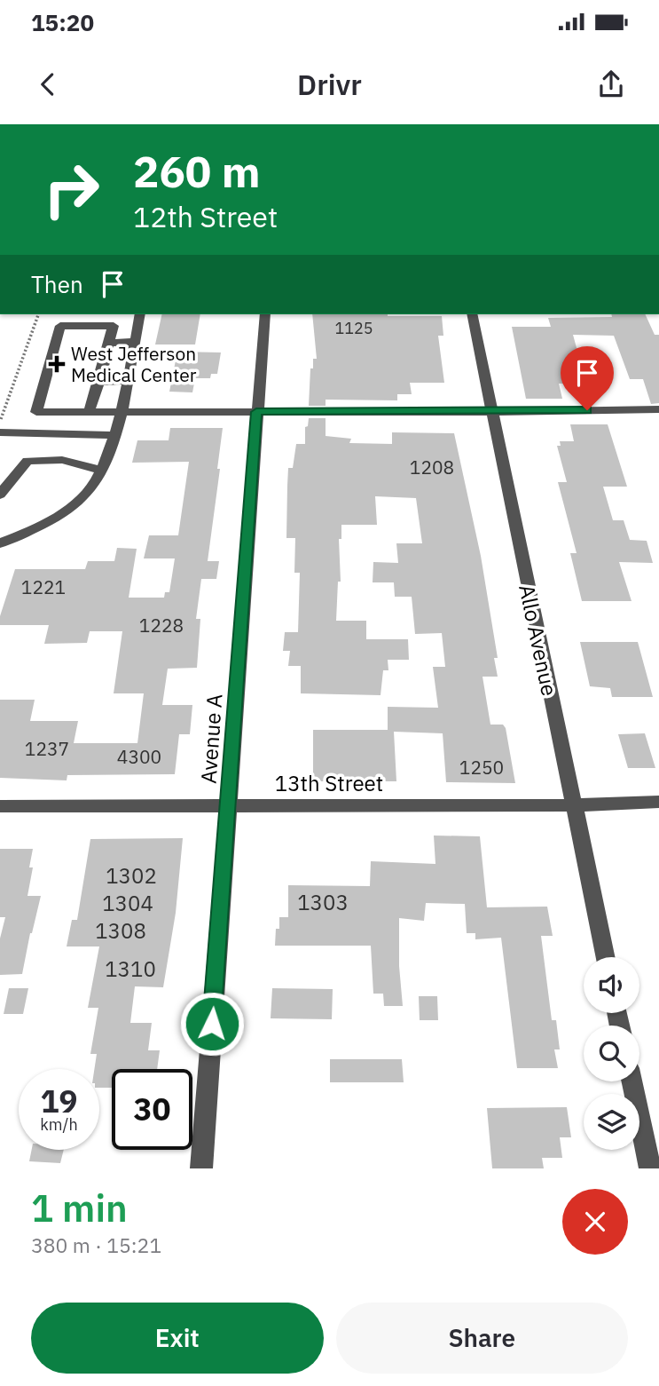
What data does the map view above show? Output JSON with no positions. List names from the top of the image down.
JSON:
{
  "streets": {
    "street": ["Allo Avenue", "Avenue A", "13th Street"]
  },
  "crossings": [
    ["Allo Avenue", "13th Street"],
    ["Avenue A", "13th Street"]
  ],
  "places": {
    "health": ["West Jefferson Medical Center"]
  },
  "house_numbers": [
    "1125",
    "1208",
    "1221",
    "1228",
    "1237",
    "4300",
    "1250",
    "1302",
    "1303",
    "1304",
    "1308",
    "1310"
  ],
  "page": {
    "status": "15:20",
    "header": "Drivr",
    "turn": ["260 m", "12th Street"],
    "then": "Then",
    "speed": "19 km/h",
    "limit": "30",
    "heading": ["1 min", "380 m · 15:21"],
    "buttons": ["Exit", "Share"]
  }
}
